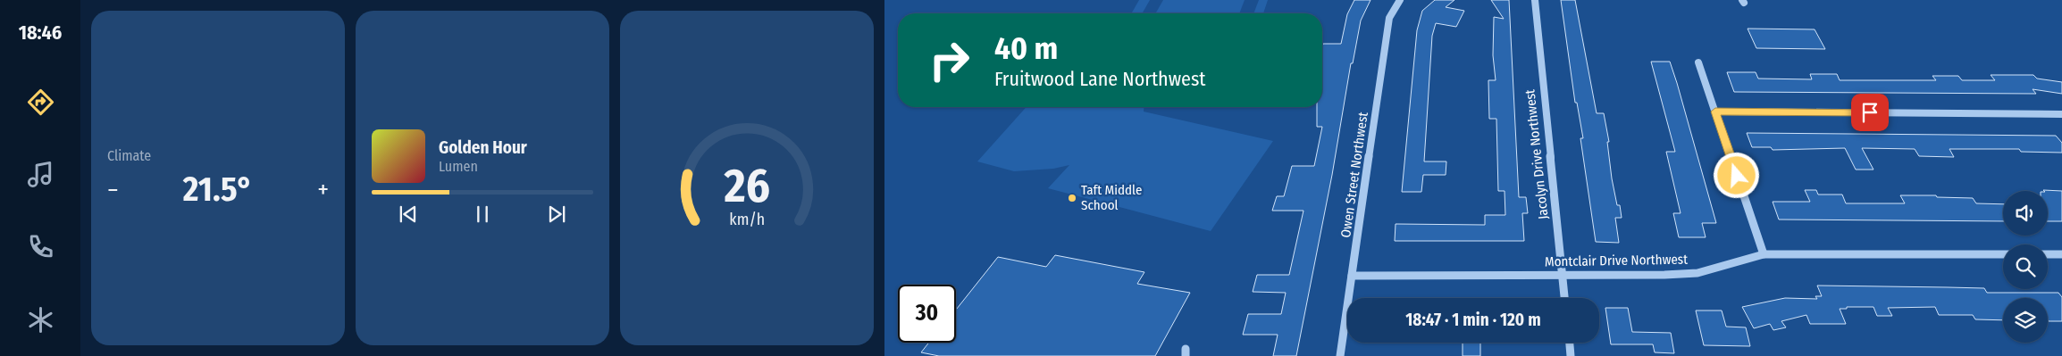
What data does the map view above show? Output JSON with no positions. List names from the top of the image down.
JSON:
{
  "streets": {
    "street": ["Jacolyn Drive Northwest", "Owen Street Northwest", "Montclair Drive Northwest"]
  },
  "crossings": [
    ["Jacolyn Drive Northwest", "Montclair Drive Northwest"],
    ["Owen Street Northwest", "Montclair Drive Northwest"]
  ],
  "places": ["Taft Middle School"],
  "page": {
    "tabs": "18:46",
    "tile": "Climate",
    "turn": ["40 m", "Fruitwood Lane Northwest"],
    "song": ["Golden Hour", "Lumen"],
    "heat": ["−", "21.5°", "+"],
    "limit": "30",
    "trip": "18:47 · 1 min · 120 m",
    "gauge": ["26", "km/h"]
  }
}
